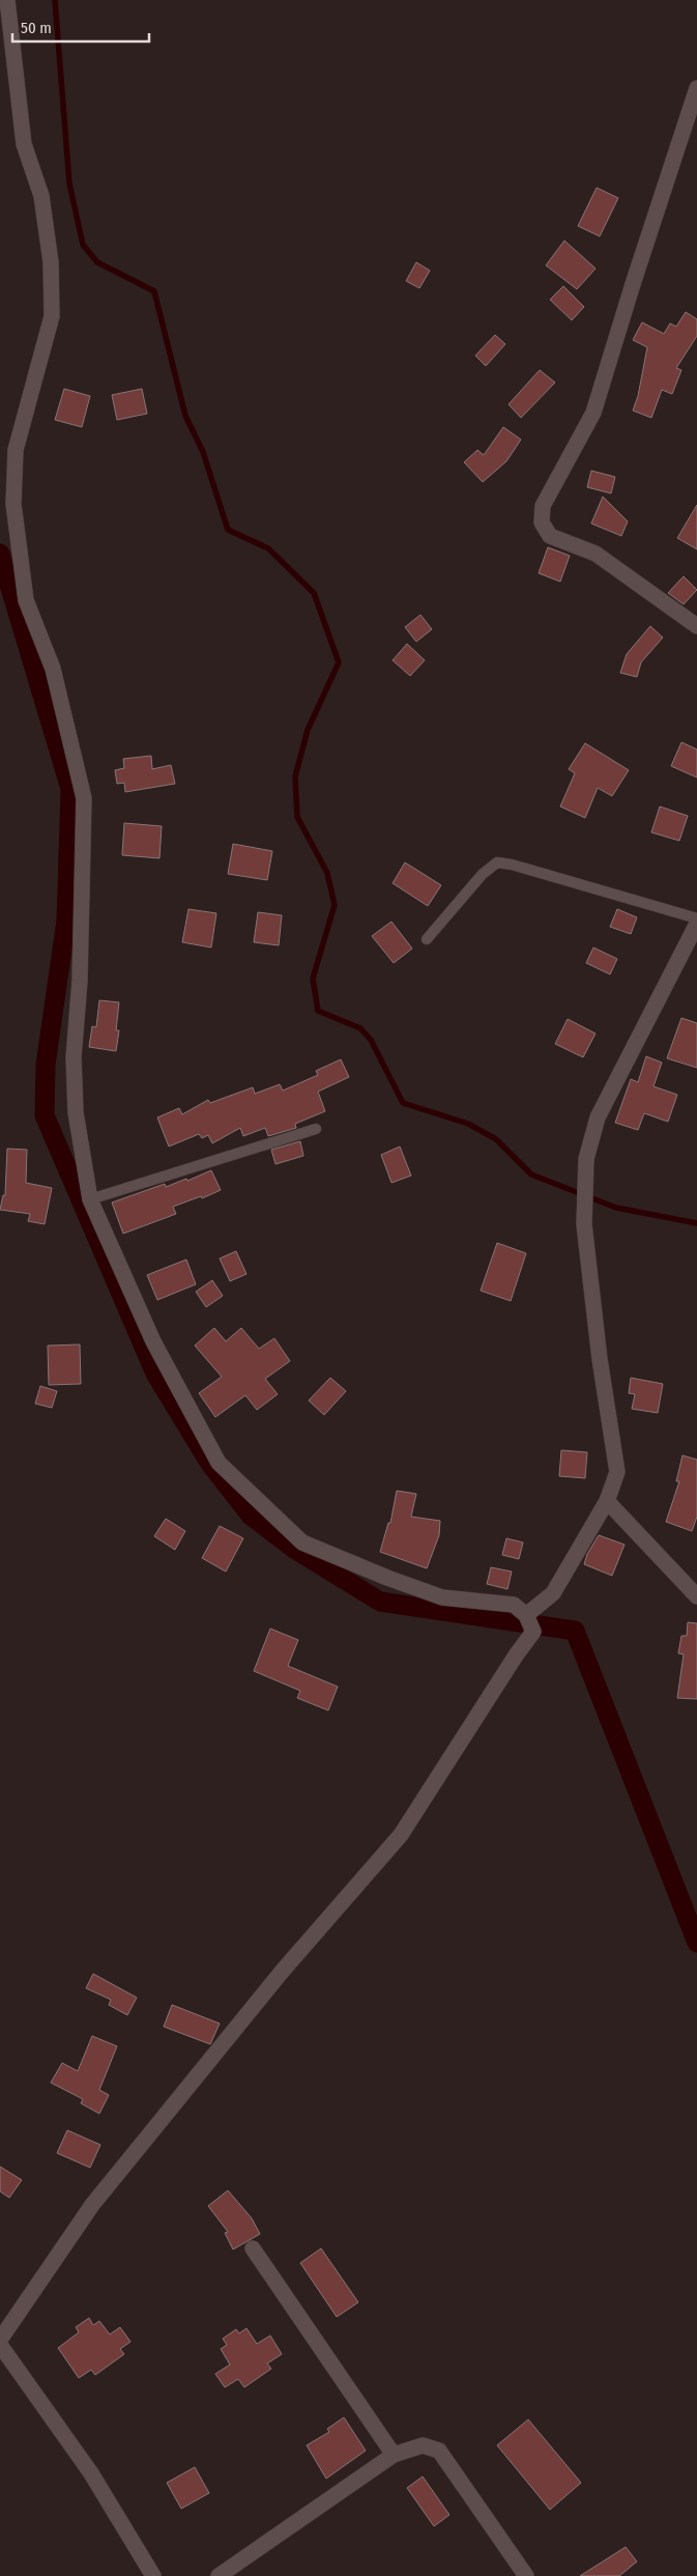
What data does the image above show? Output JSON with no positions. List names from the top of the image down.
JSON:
{
  "scale_bar": "50 m"
}
